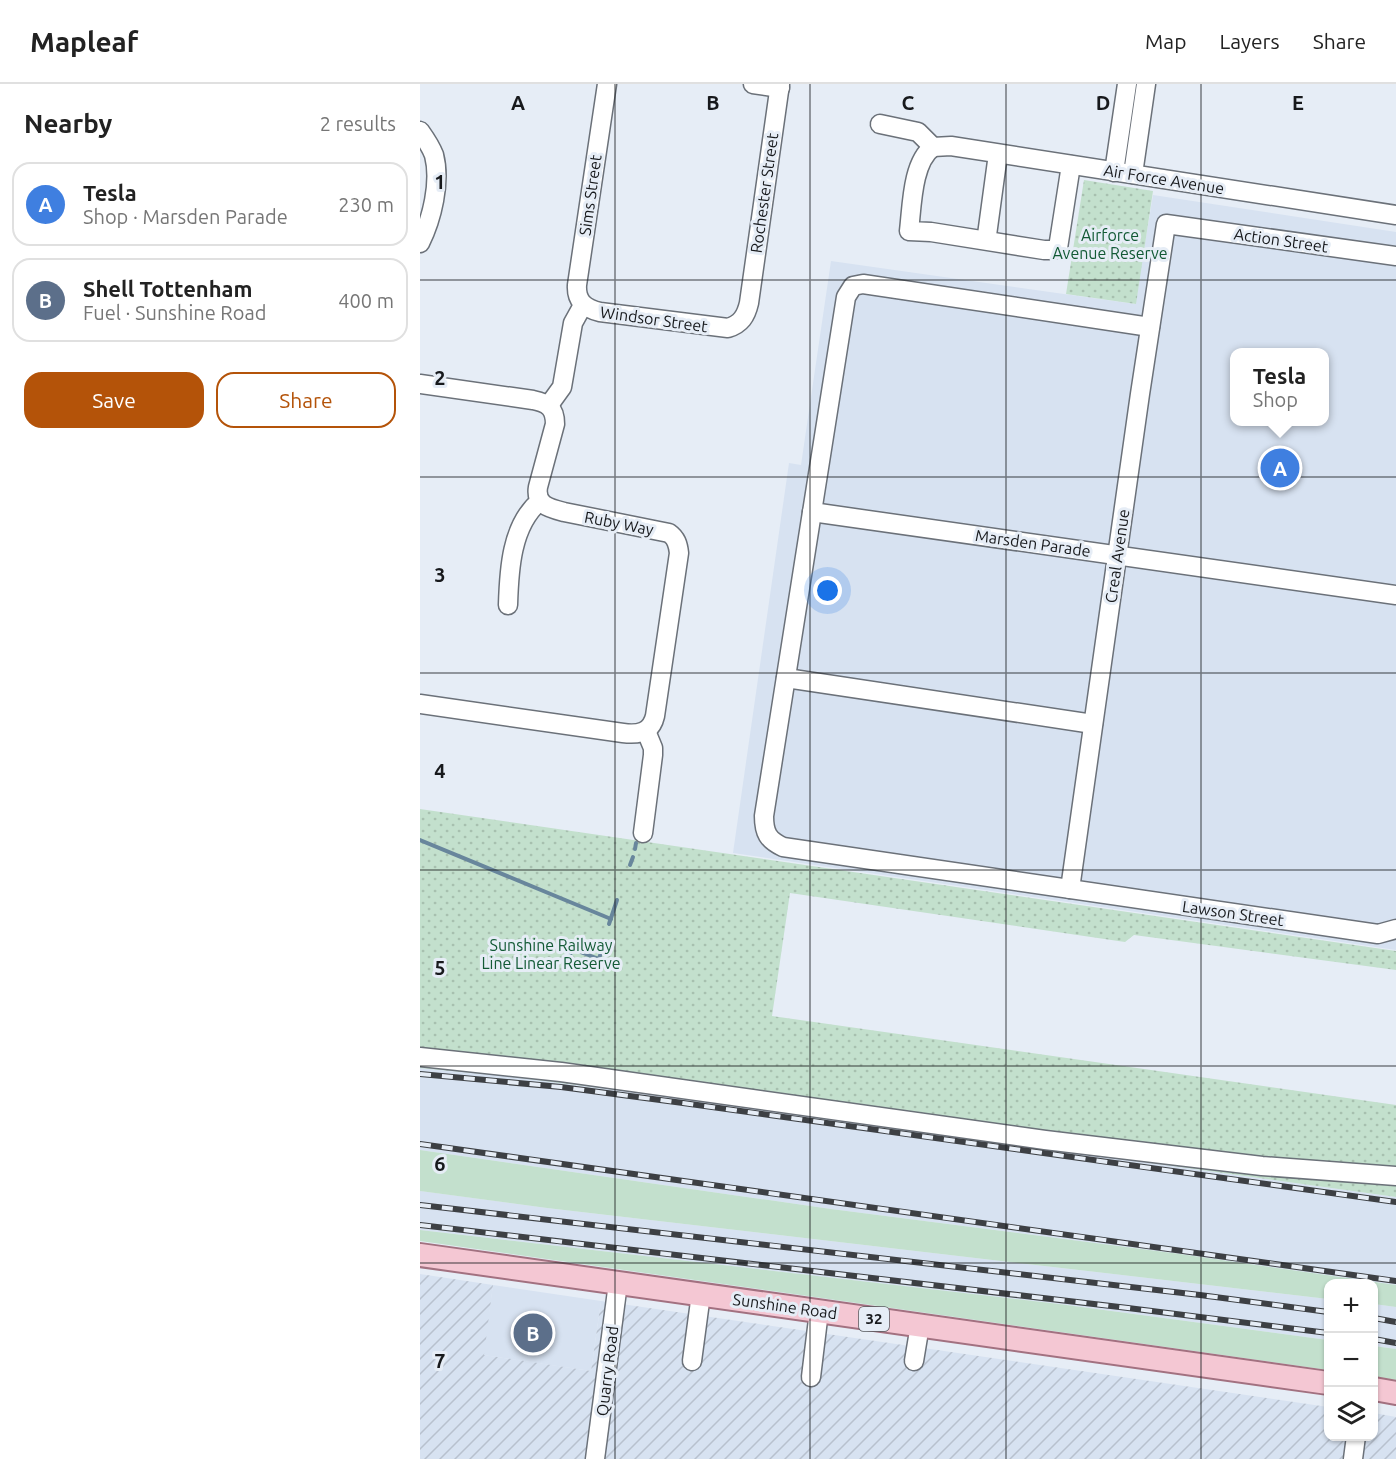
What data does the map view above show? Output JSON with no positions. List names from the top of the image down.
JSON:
{
  "streets": {
    "main road": ["Sunshine Road", "32"],
    "street": [
      "Air Force Avenue",
      "Rochester Street",
      "Sims Street",
      "Action Street",
      "Windsor Street",
      "Ruby Way",
      "Marsden Parade",
      "Creal Avenue",
      "Lawson Street",
      "Quarry Road"
    ]
  },
  "crossings": [
    ["Rochester Street", "Windsor Street"],
    ["Sims Street", "Windsor Street"],
    ["Action Street", "Creal Avenue"],
    ["Marsden Parade", "Creal Avenue"],
    ["Creal Avenue", "Lawson Street"],
    ["Sunshine Road", "Quarry Road"]
  ],
  "parks": ["Airforce Avenue Reserve", "Sunshine Railway Line Linear Reserve"],
  "page": {
    "header": "Mapleaf",
    "nav": ["Map", "Layers", "Share"],
    "heading": ["Nearby", "2 results"],
    "list": [
      {
        "mark": "A",
        "name": "Tesla",
        "note": "Shop · Marsden Parade",
        "value": "230 m"
      },
      {
        "mark": "B",
        "name": "Shell Tottenham",
        "note": "Fuel · Sunshine Road",
        "value": "400 m"
      }
    ],
    "popup": ["Tesla", "Shop"],
    "buttons": ["Save", "Share"],
    "pins": ["A", "B"],
    "map_buttons": ["+", "−"]
  },
  "grid": {
    "columns": [
      "A",
      "B",
      "C",
      "D",
      "E"
    ],
    "rows": [
      "1",
      "2",
      "3",
      "4",
      "5",
      "6",
      "7"
    ]
  }
}
